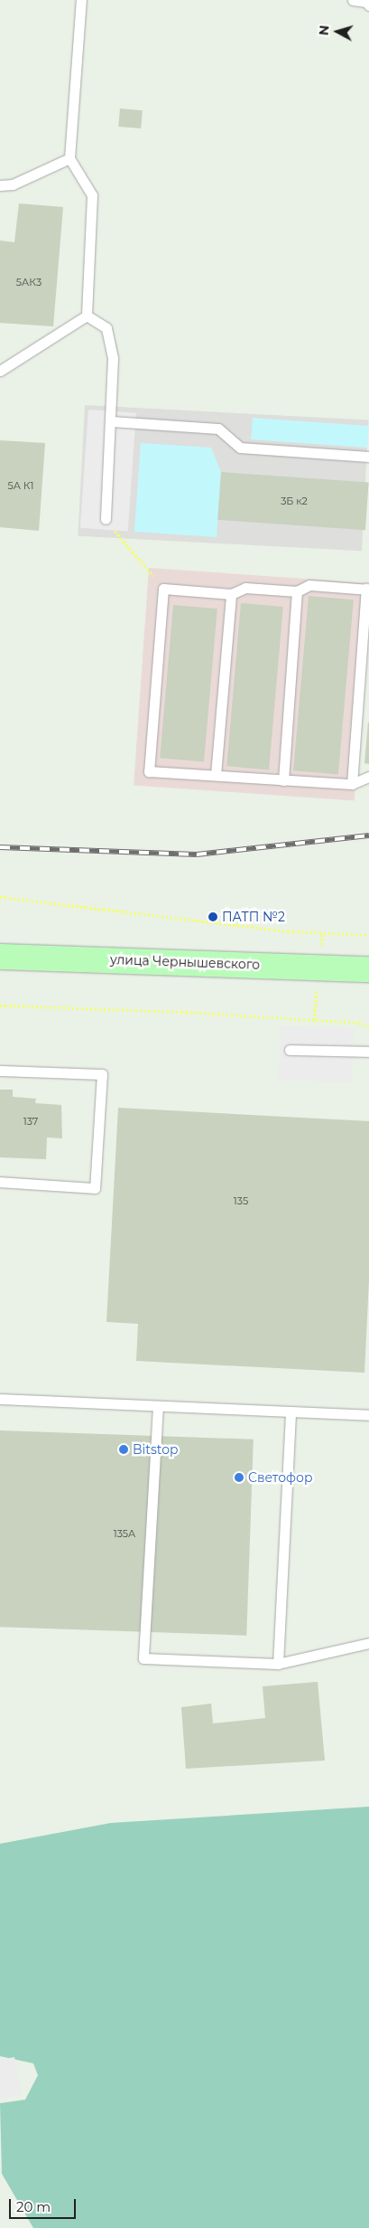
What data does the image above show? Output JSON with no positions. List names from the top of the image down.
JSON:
{
  "streets": {
    "main road": ["улица Чернышевского"]
  },
  "places": ["ПАТП №2", "Bitstop", "Светофор"],
  "house_numbers": [
    "5АК3",
    "5А К1",
    "3Б к2",
    "137",
    "135",
    "135А"
  ],
  "scale_bar": "20 m",
  "north": "left"
}
